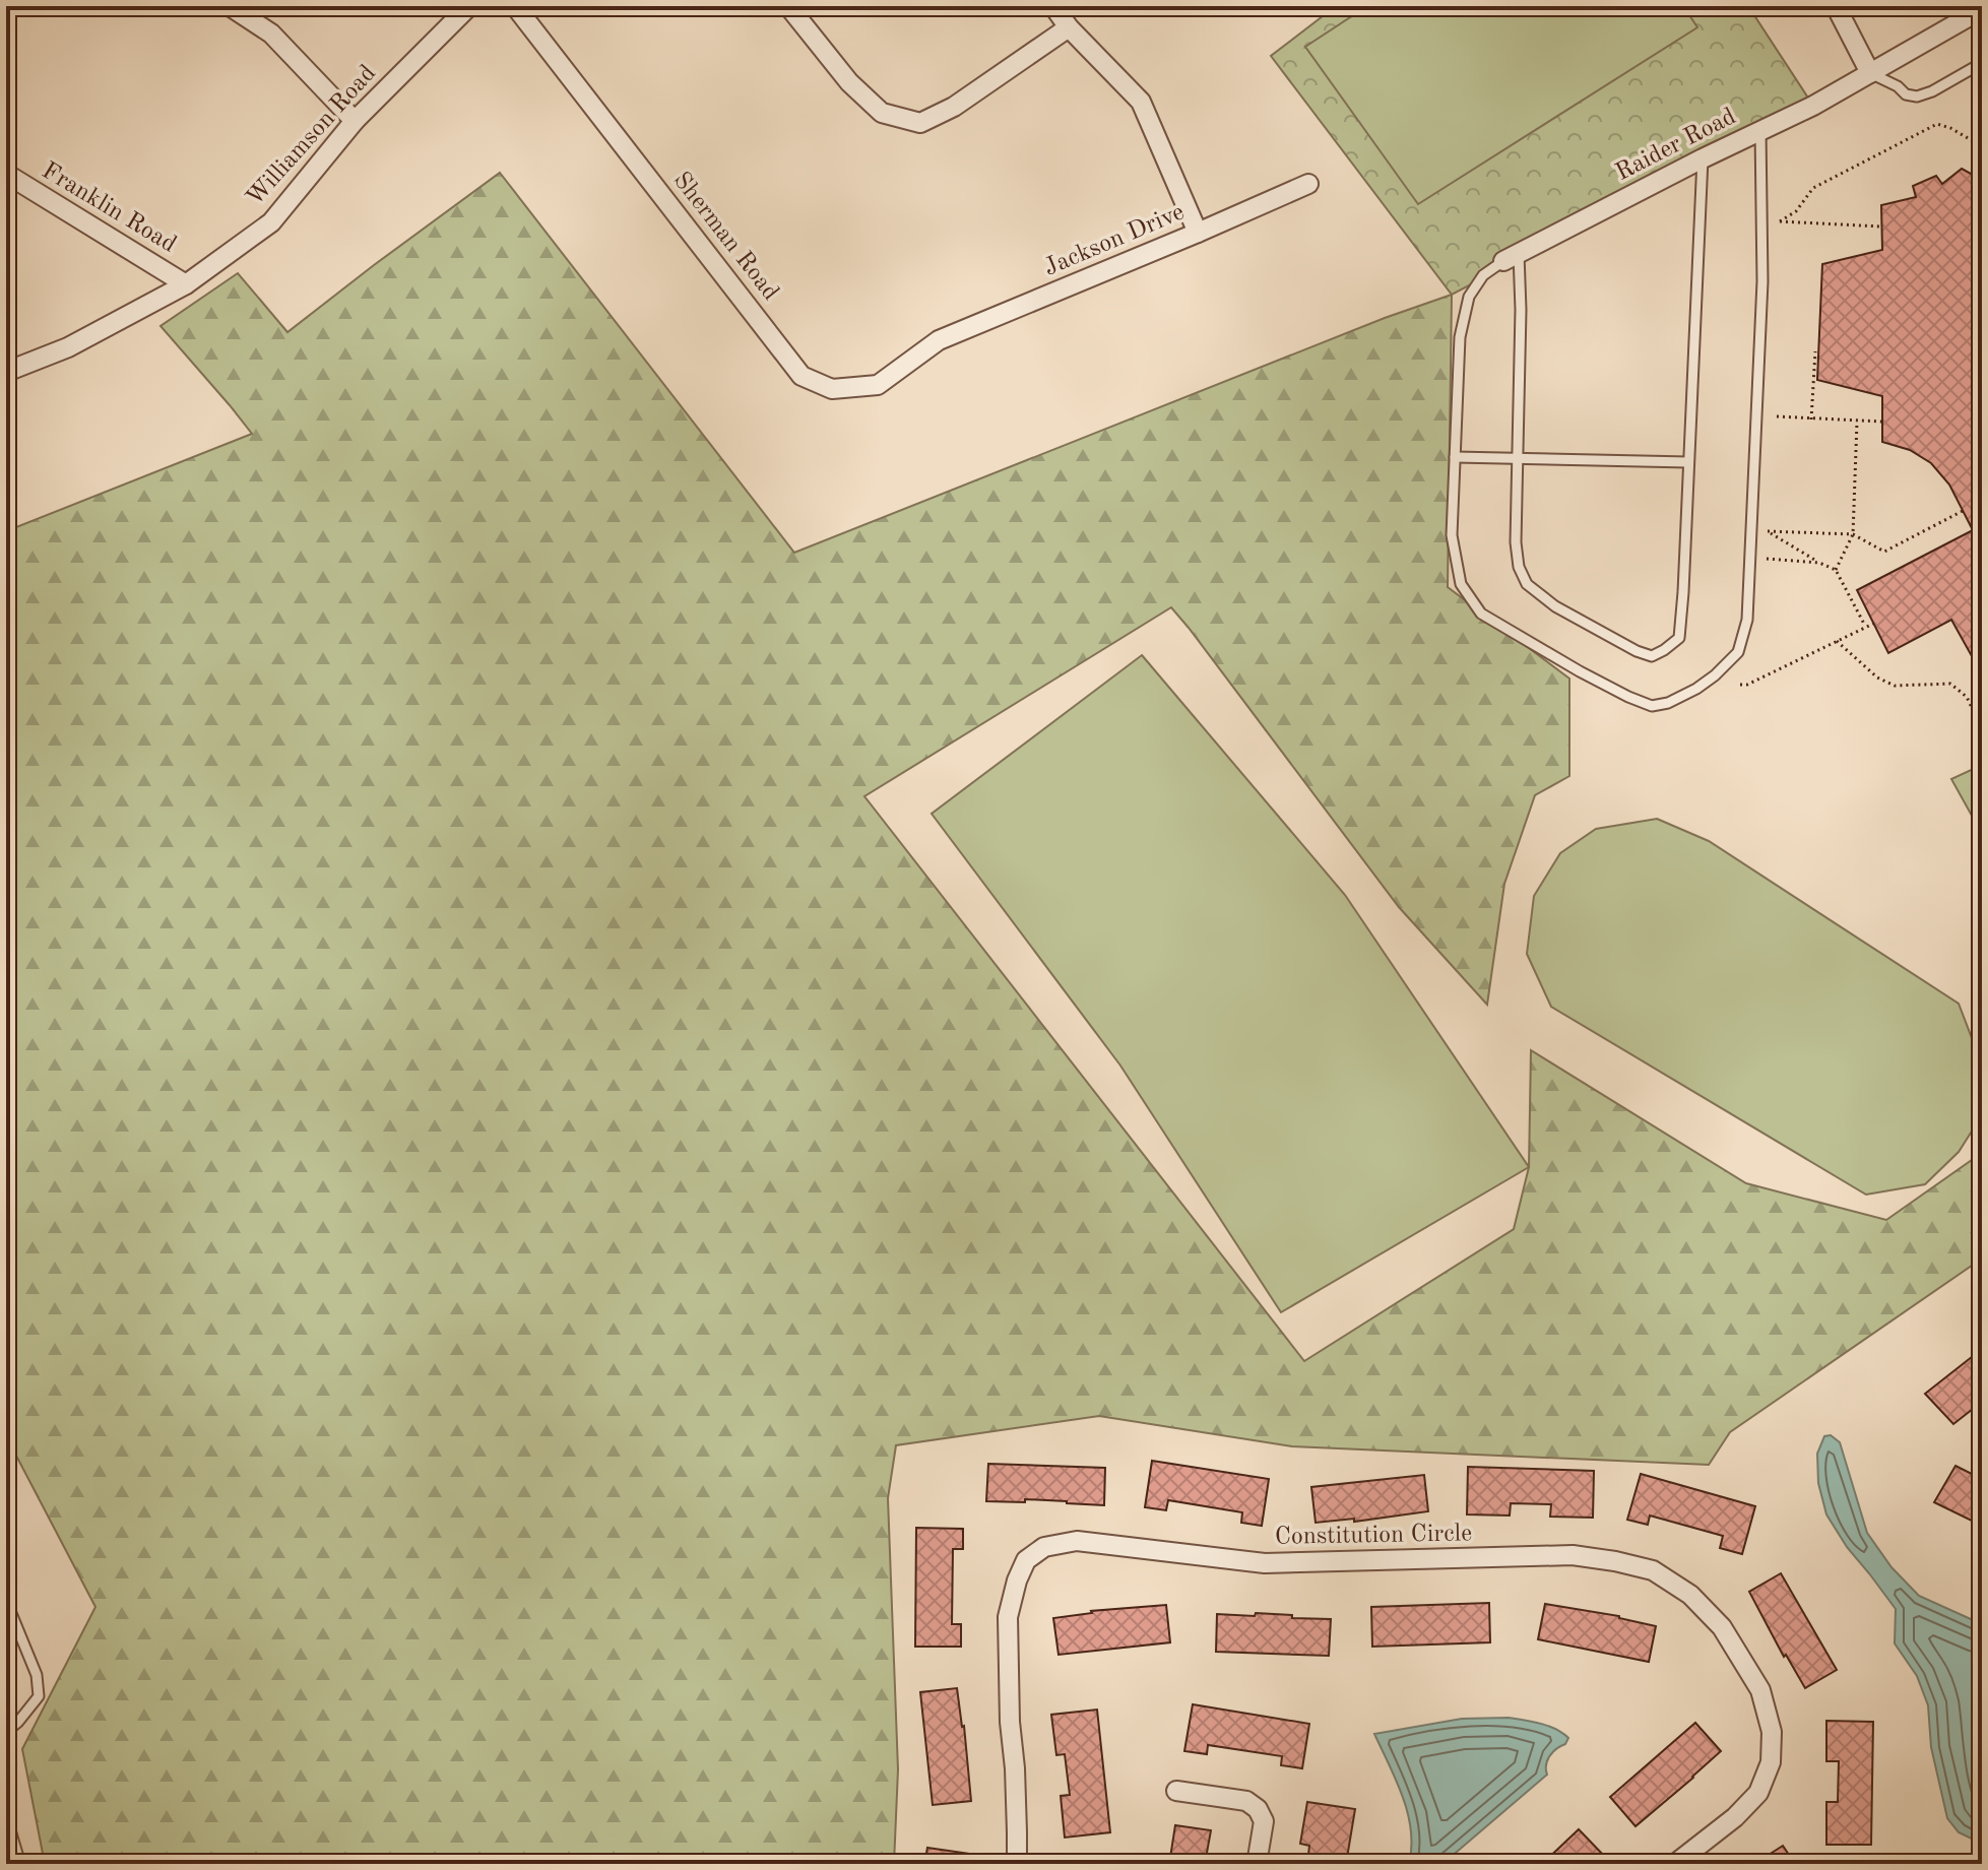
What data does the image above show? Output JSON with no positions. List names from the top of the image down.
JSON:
{
  "streets": {
    "street": [
      "Williamson Road",
      "Raider Road",
      "Franklin Road",
      "Sherman Road",
      "Jackson Drive",
      "Constitution Circle"
    ]
  },
  "crossings": [
    ["Williamson Road", "Franklin Road"],
    ["Sherman Road", "Jackson Drive"]
  ]
}
